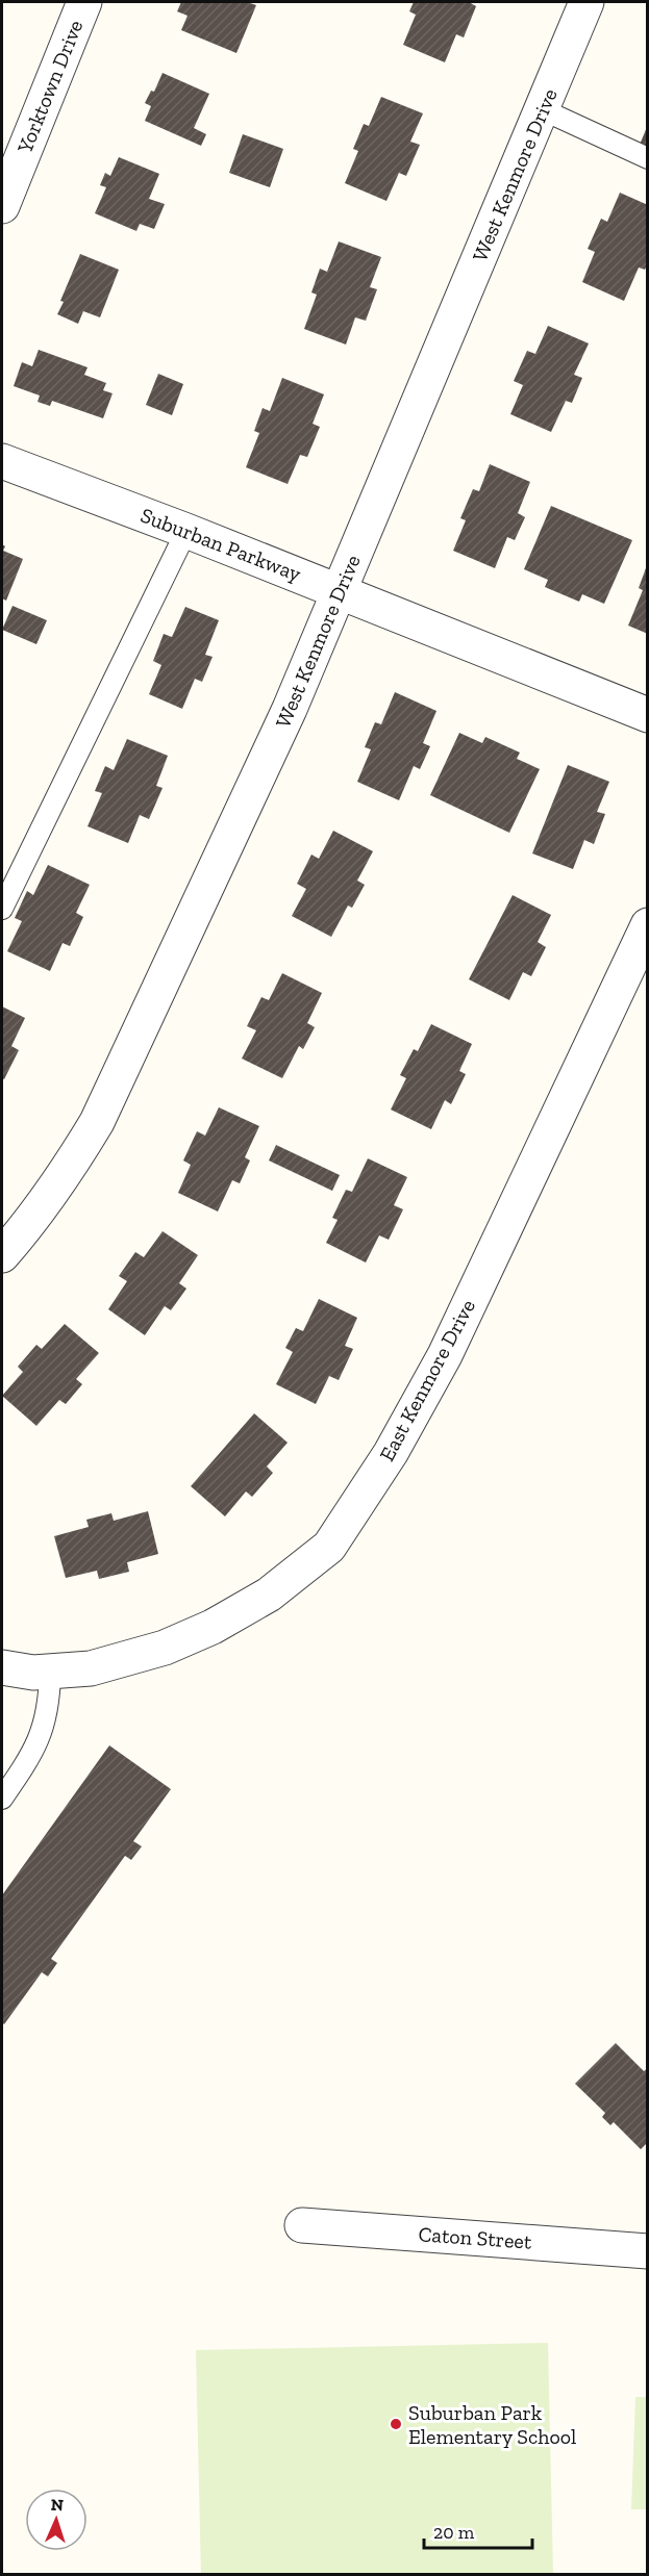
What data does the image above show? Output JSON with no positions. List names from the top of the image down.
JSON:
{
  "streets": {
    "street": [
      "Yorktown Drive",
      "West Kenmore Drive",
      "Suburban Parkway",
      "East Kenmore Drive",
      "Caton Street"
    ]
  },
  "crossings": [
    ["West Kenmore Drive", "Suburban Parkway"]
  ],
  "places": ["Suburban Park Elementary School"],
  "scale_bar": "20 m",
  "north": "top"
}
